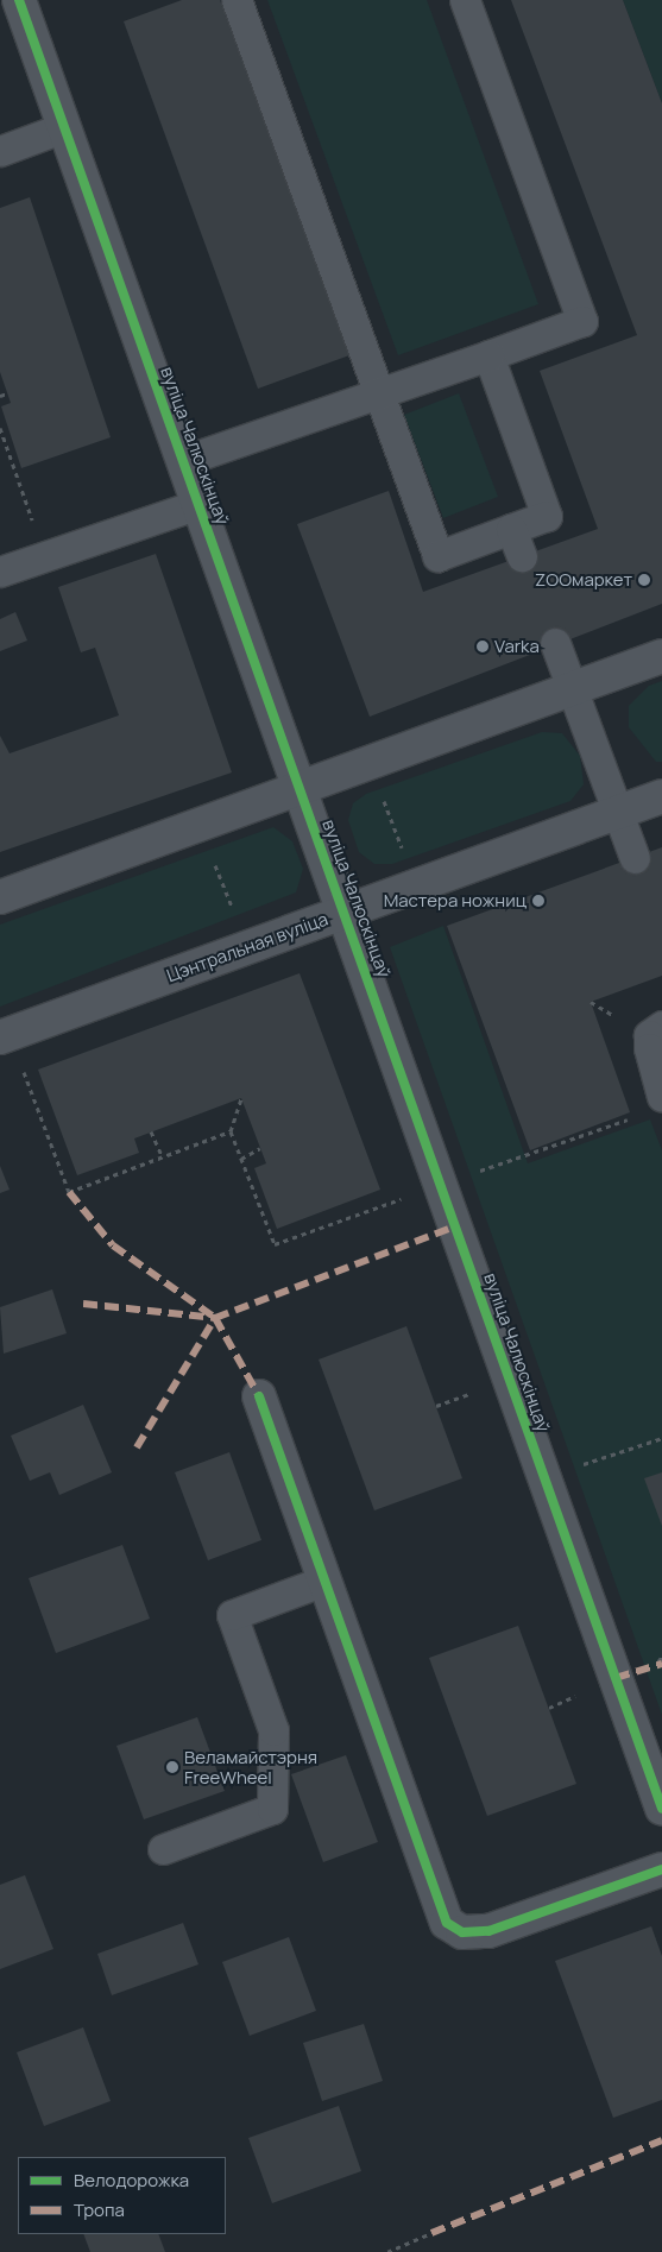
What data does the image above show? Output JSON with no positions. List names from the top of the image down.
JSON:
{
  "streets": {
    "street": ["вуліца Чалюскінцаў", "Цэнтральная вуліца"]
  },
  "crossings": [
    ["вуліца Чалюскінцаў", "Цэнтральная вуліца"]
  ],
  "places": [
    "ZOOмаркет",
    "Varka",
    "Мастера ножниц",
    "Веламайстэрня FreeWheel"
  ],
  "legend": ["Велодорожка", "Тропа"]
}
